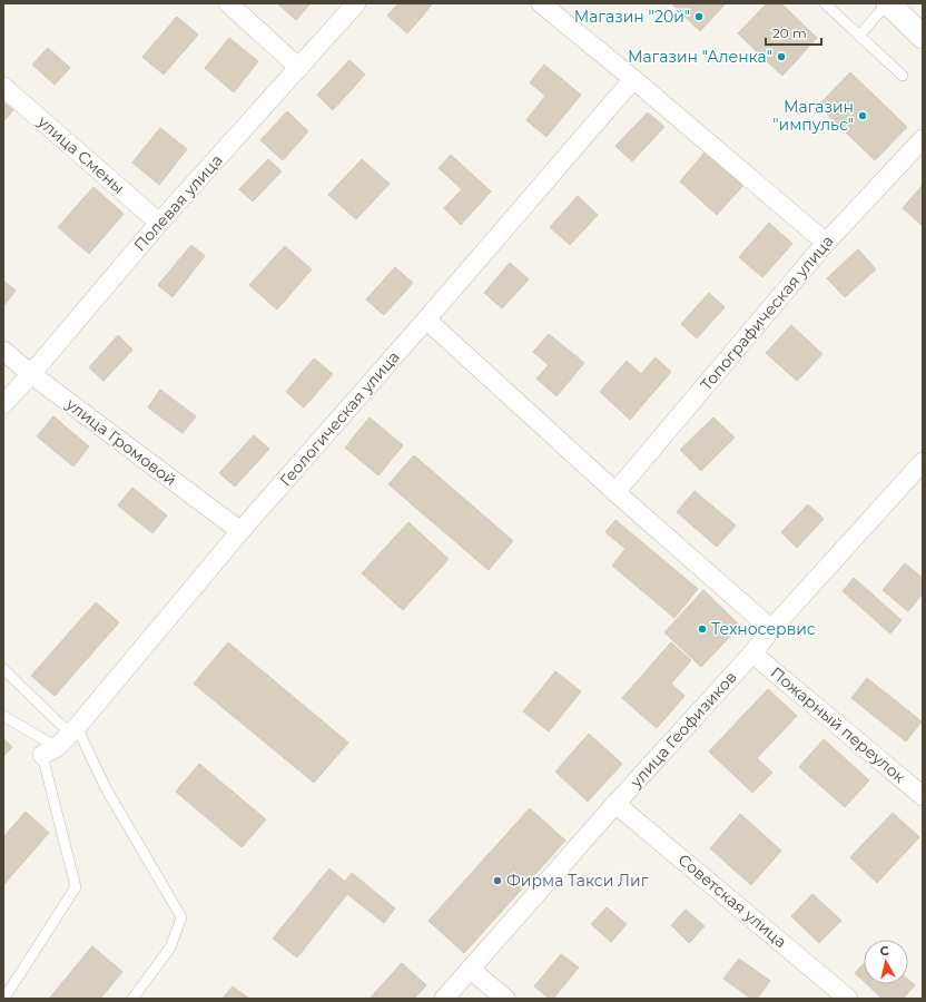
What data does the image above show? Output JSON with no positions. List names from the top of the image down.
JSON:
{
  "streets": {
    "street": [
      "улица Смены",
      "Полевая улица",
      "Топографическая улица",
      "Геологическая улица",
      "улица Громовой",
      "Пожарный переулок",
      "улица Геофизиков",
      "Советская улица"
    ]
  },
  "crossings": [
    ["улица Смены", "Полевая улица"],
    ["Полевая улица", "улица Громовой"],
    ["Геологическая улица", "улица Громовой"],
    ["Пожарный переулок", "улица Геофизиков"],
    ["улица Геофизиков", "Советская улица"]
  ],
  "places": [
    "Магазин \"20й\"",
    "Магазин \"Аленка\"",
    "Магазин \"импульс\"",
    "Техносервис",
    "Фирма Такси Лиг"
  ],
  "scale_bar": "20 m",
  "north": "top"
}
